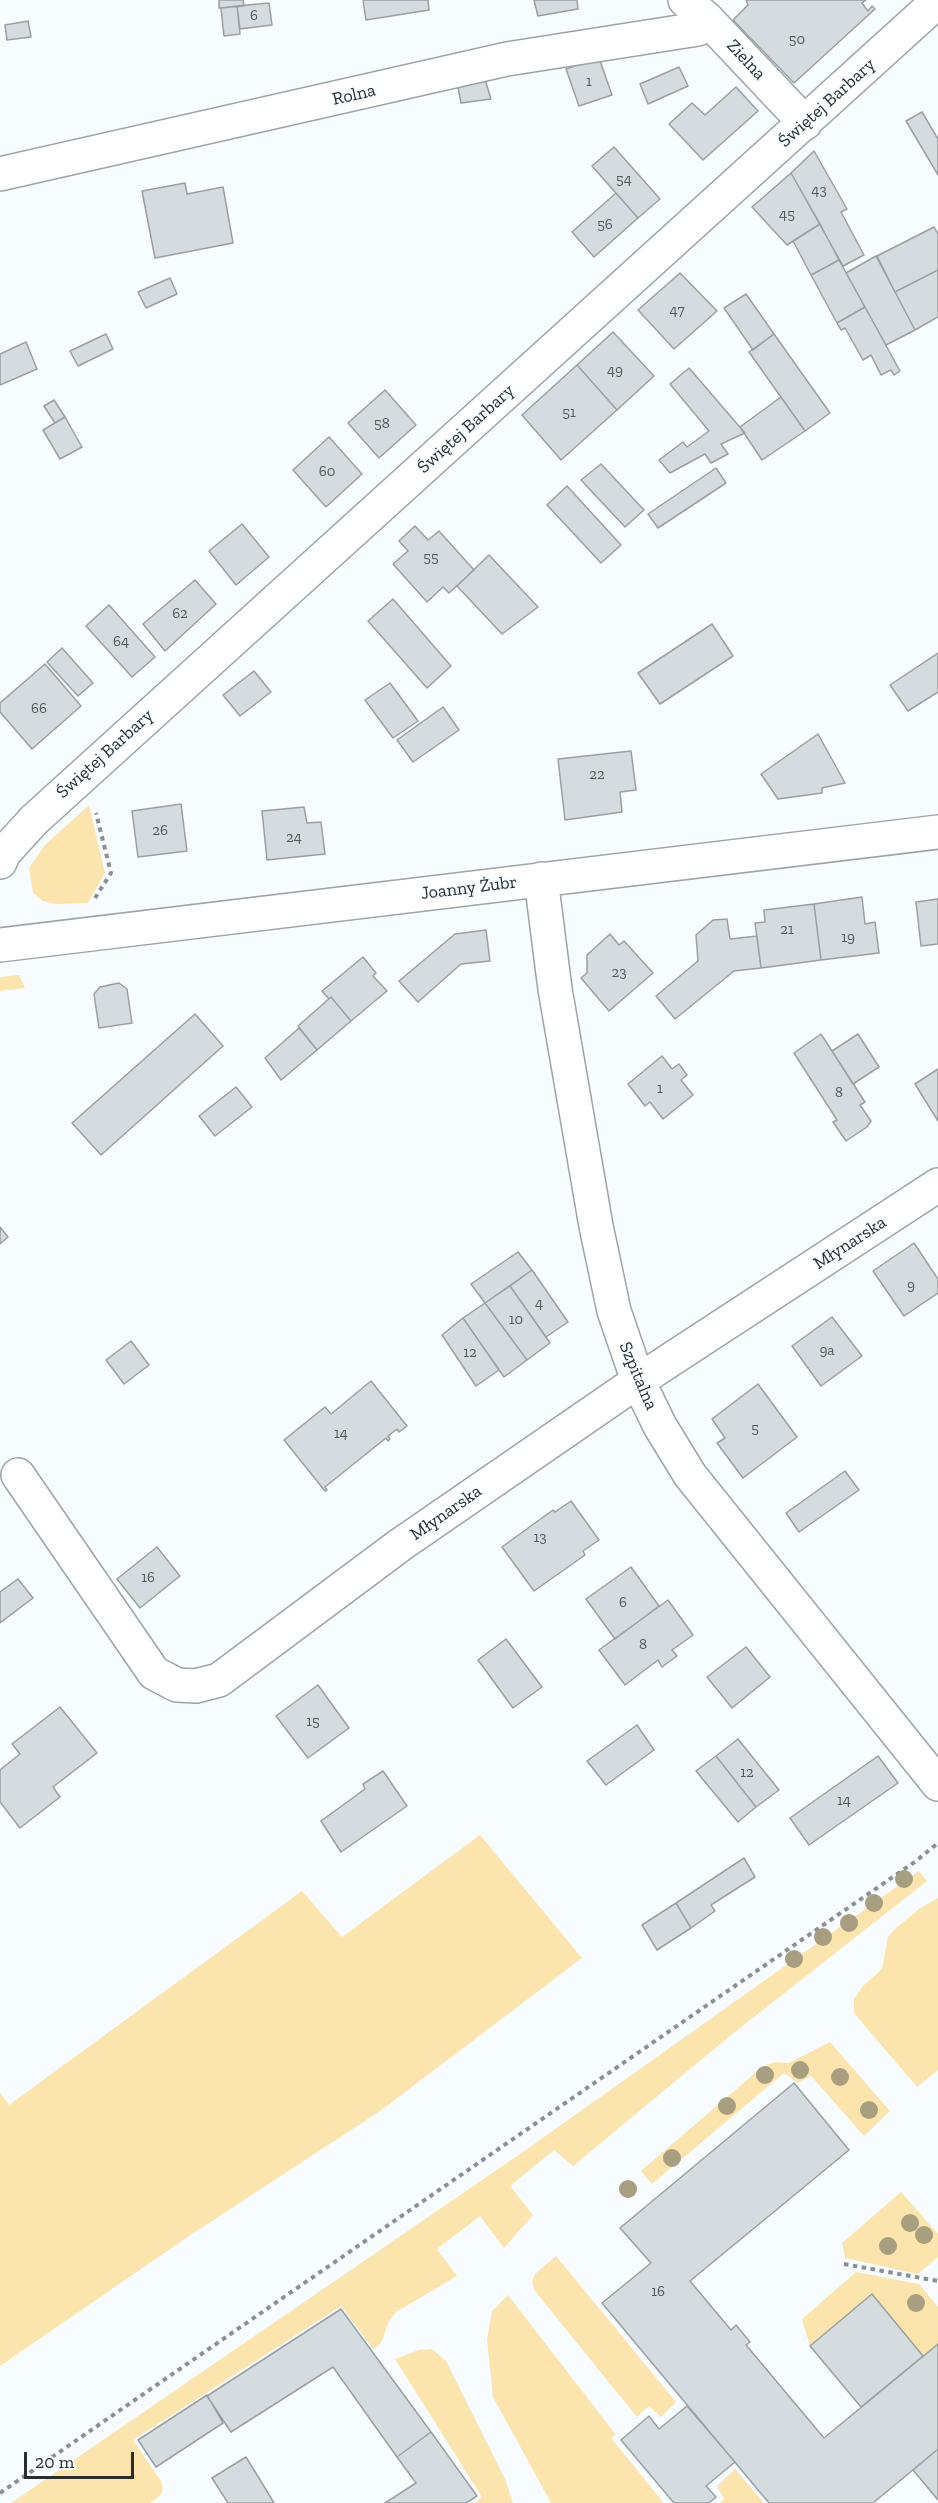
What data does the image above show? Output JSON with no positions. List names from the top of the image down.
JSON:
{
  "streets": {
    "street": [
      "Zielna",
      "Rolna",
      "Świętej Barbary",
      "Joanny Żubr",
      "Młynarska",
      "Szpitalna"
    ]
  },
  "crossings": [
    ["Zielna", "Rolna"],
    ["Zielna", "Świętej Barbary"],
    ["Joanny Żubr", "Szpitalna"],
    ["Młynarska", "Szpitalna"]
  ],
  "house_numbers": [
    "6",
    "50",
    "1",
    "54",
    "43",
    "45",
    "56",
    "47",
    "49",
    "51",
    "58",
    "60",
    "55",
    "62",
    "64",
    "66",
    "22",
    "26",
    "24",
    "21",
    "19",
    "23",
    "1",
    "8",
    "9",
    "4",
    "10",
    "9a",
    "12",
    "5",
    "14",
    "13",
    "16",
    "6",
    "8",
    "15",
    "12",
    "14",
    "16"
  ],
  "scale_bar": "20 m"
}
